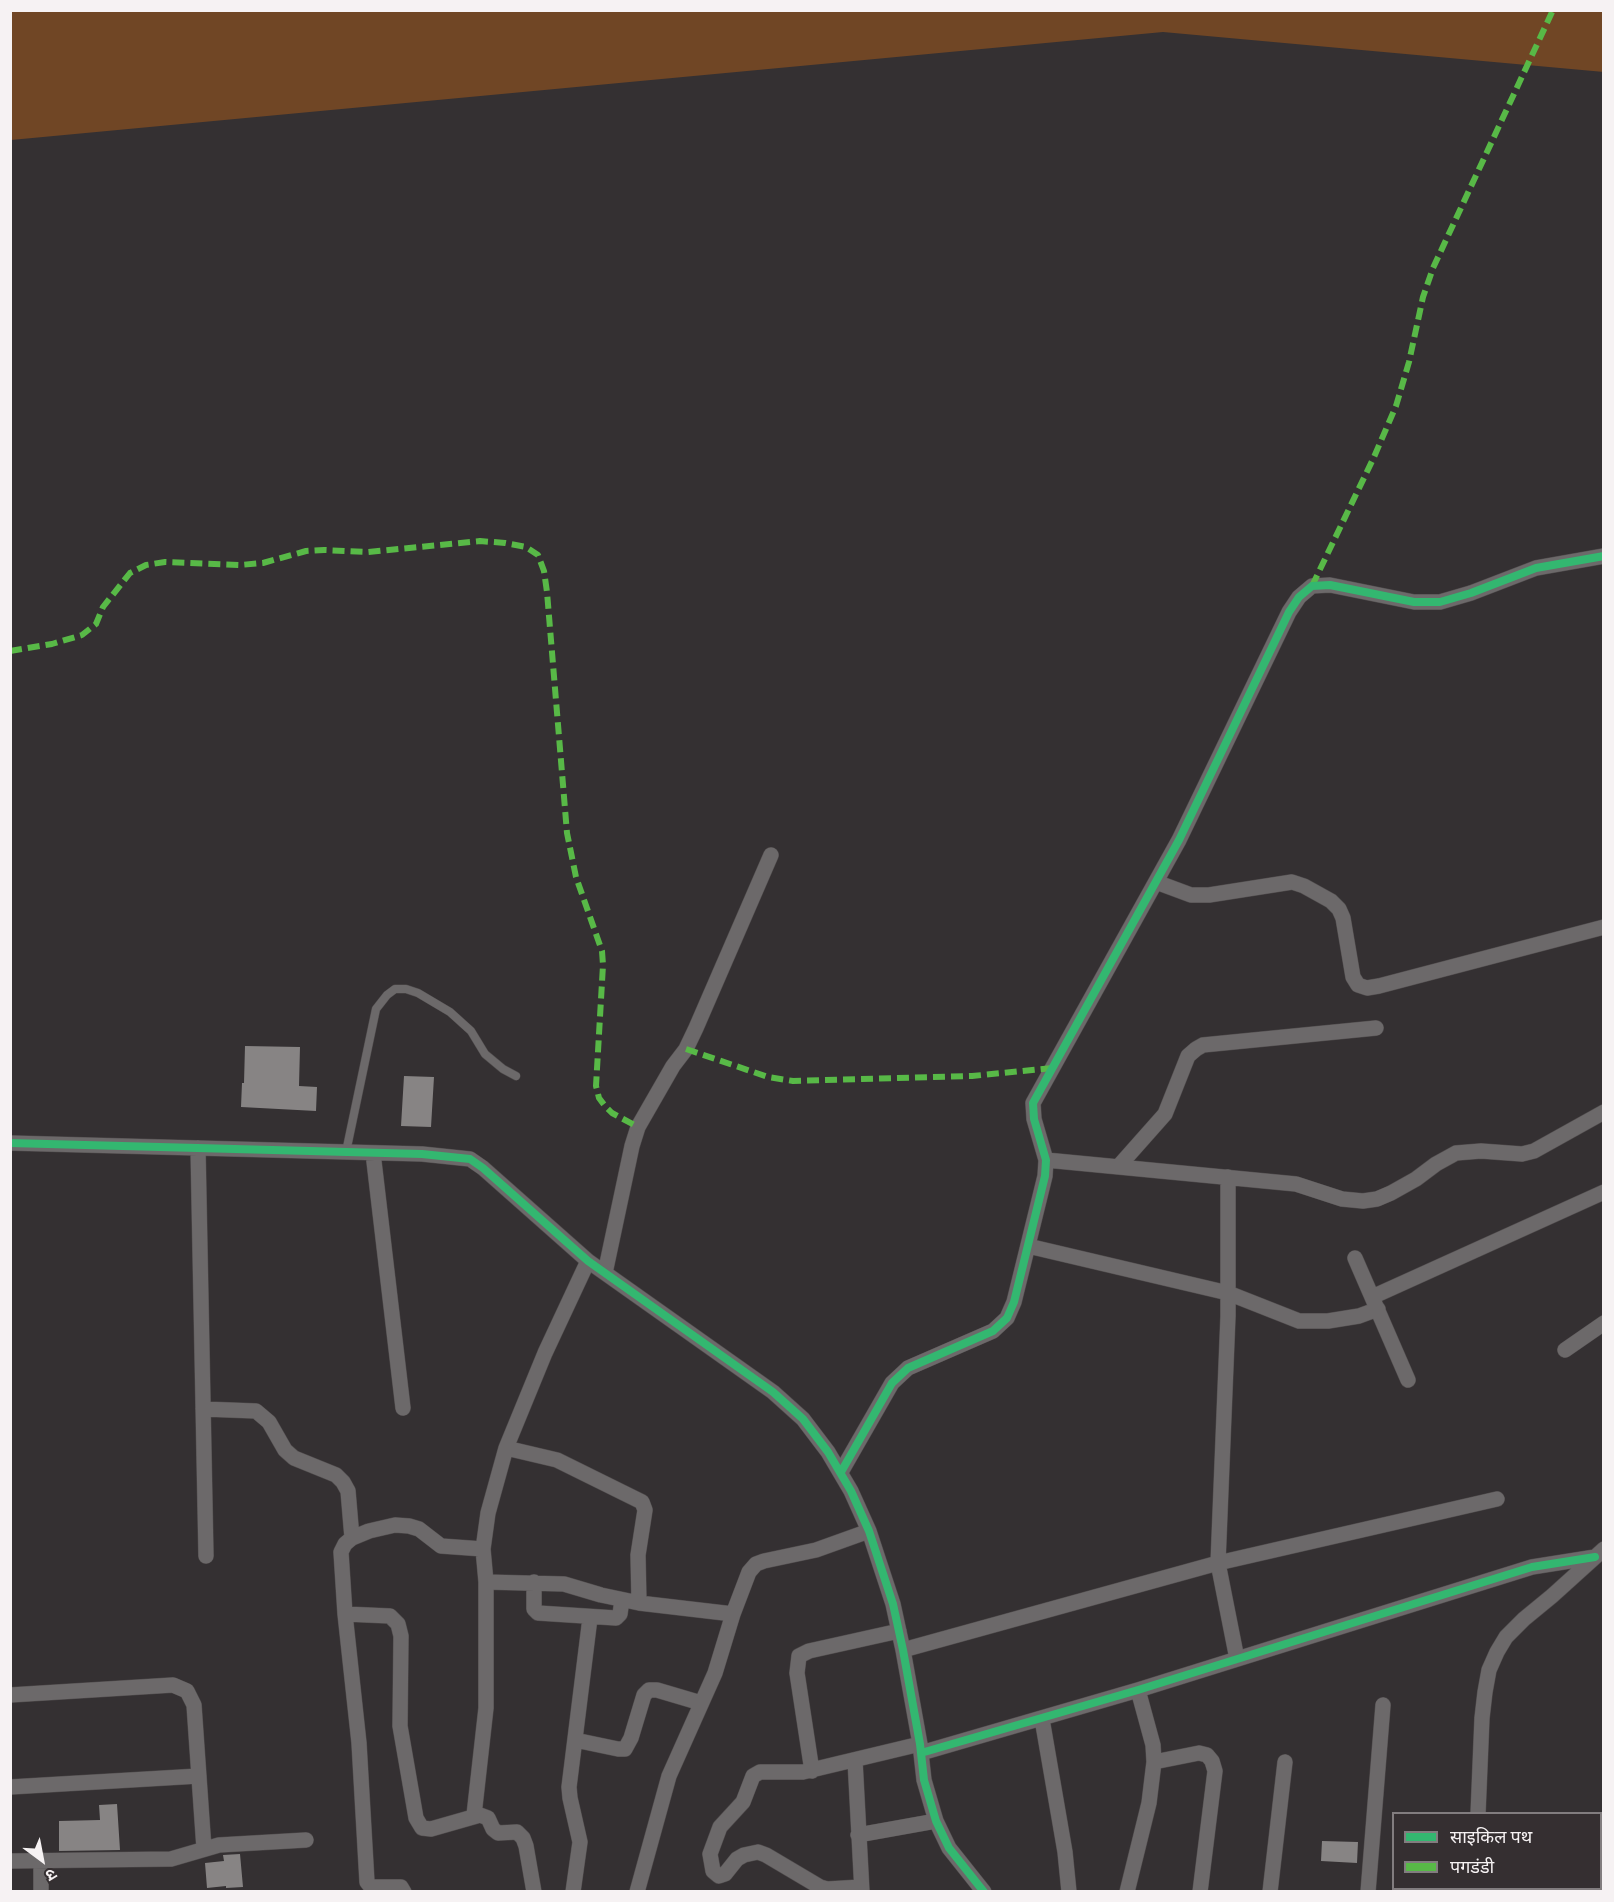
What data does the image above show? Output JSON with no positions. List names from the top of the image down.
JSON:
{
  "legend": ["साइकिल पथ", "पगडंडी"],
  "north": "bottom right"
}
